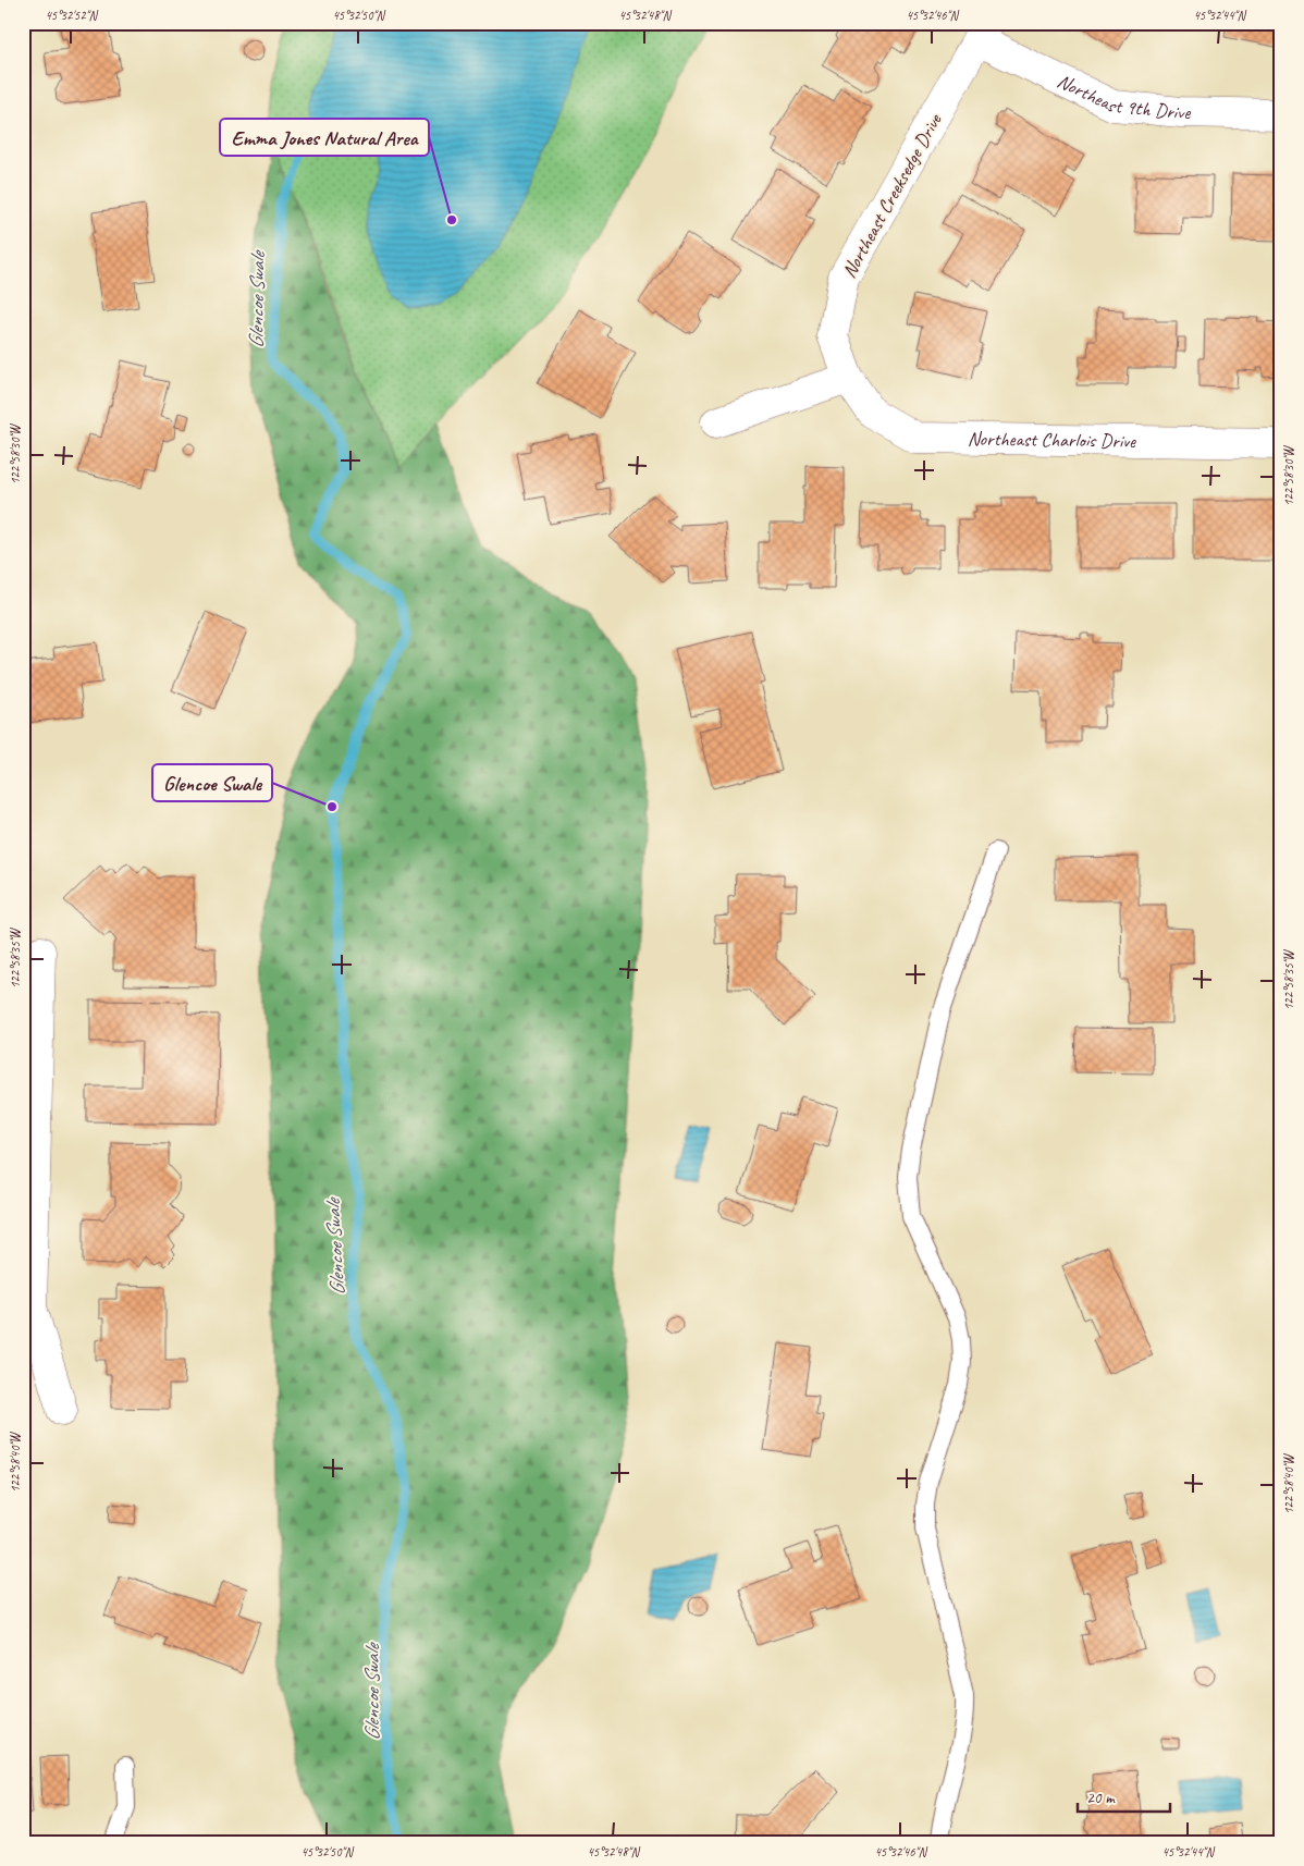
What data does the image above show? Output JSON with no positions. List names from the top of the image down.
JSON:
{
  "streets": {
    "street": ["Northeast 9th Drive", "Northeast Creeksedge Drive", "Northeast Charlois Drive"]
  },
  "crossings": [
    ["Northeast 9th Drive", "Northeast Creeksedge Drive"],
    ["Northeast Creeksedge Drive", "Northeast Charlois Drive"]
  ],
  "water": ["Glencoe Swale"],
  "places": ["Emma Jones Natural Area", "Glencoe Swale"],
  "scale_bar": "20 m",
  "coordinates": [
    "45°32'52\"N",
    "45°32'50\"N",
    "45°32'48\"N",
    "45°32'46\"N",
    "45°32'44\"N",
    "122°58'30\"W",
    "122°58'35\"W",
    "122°58'40\"W"
  ]
}
